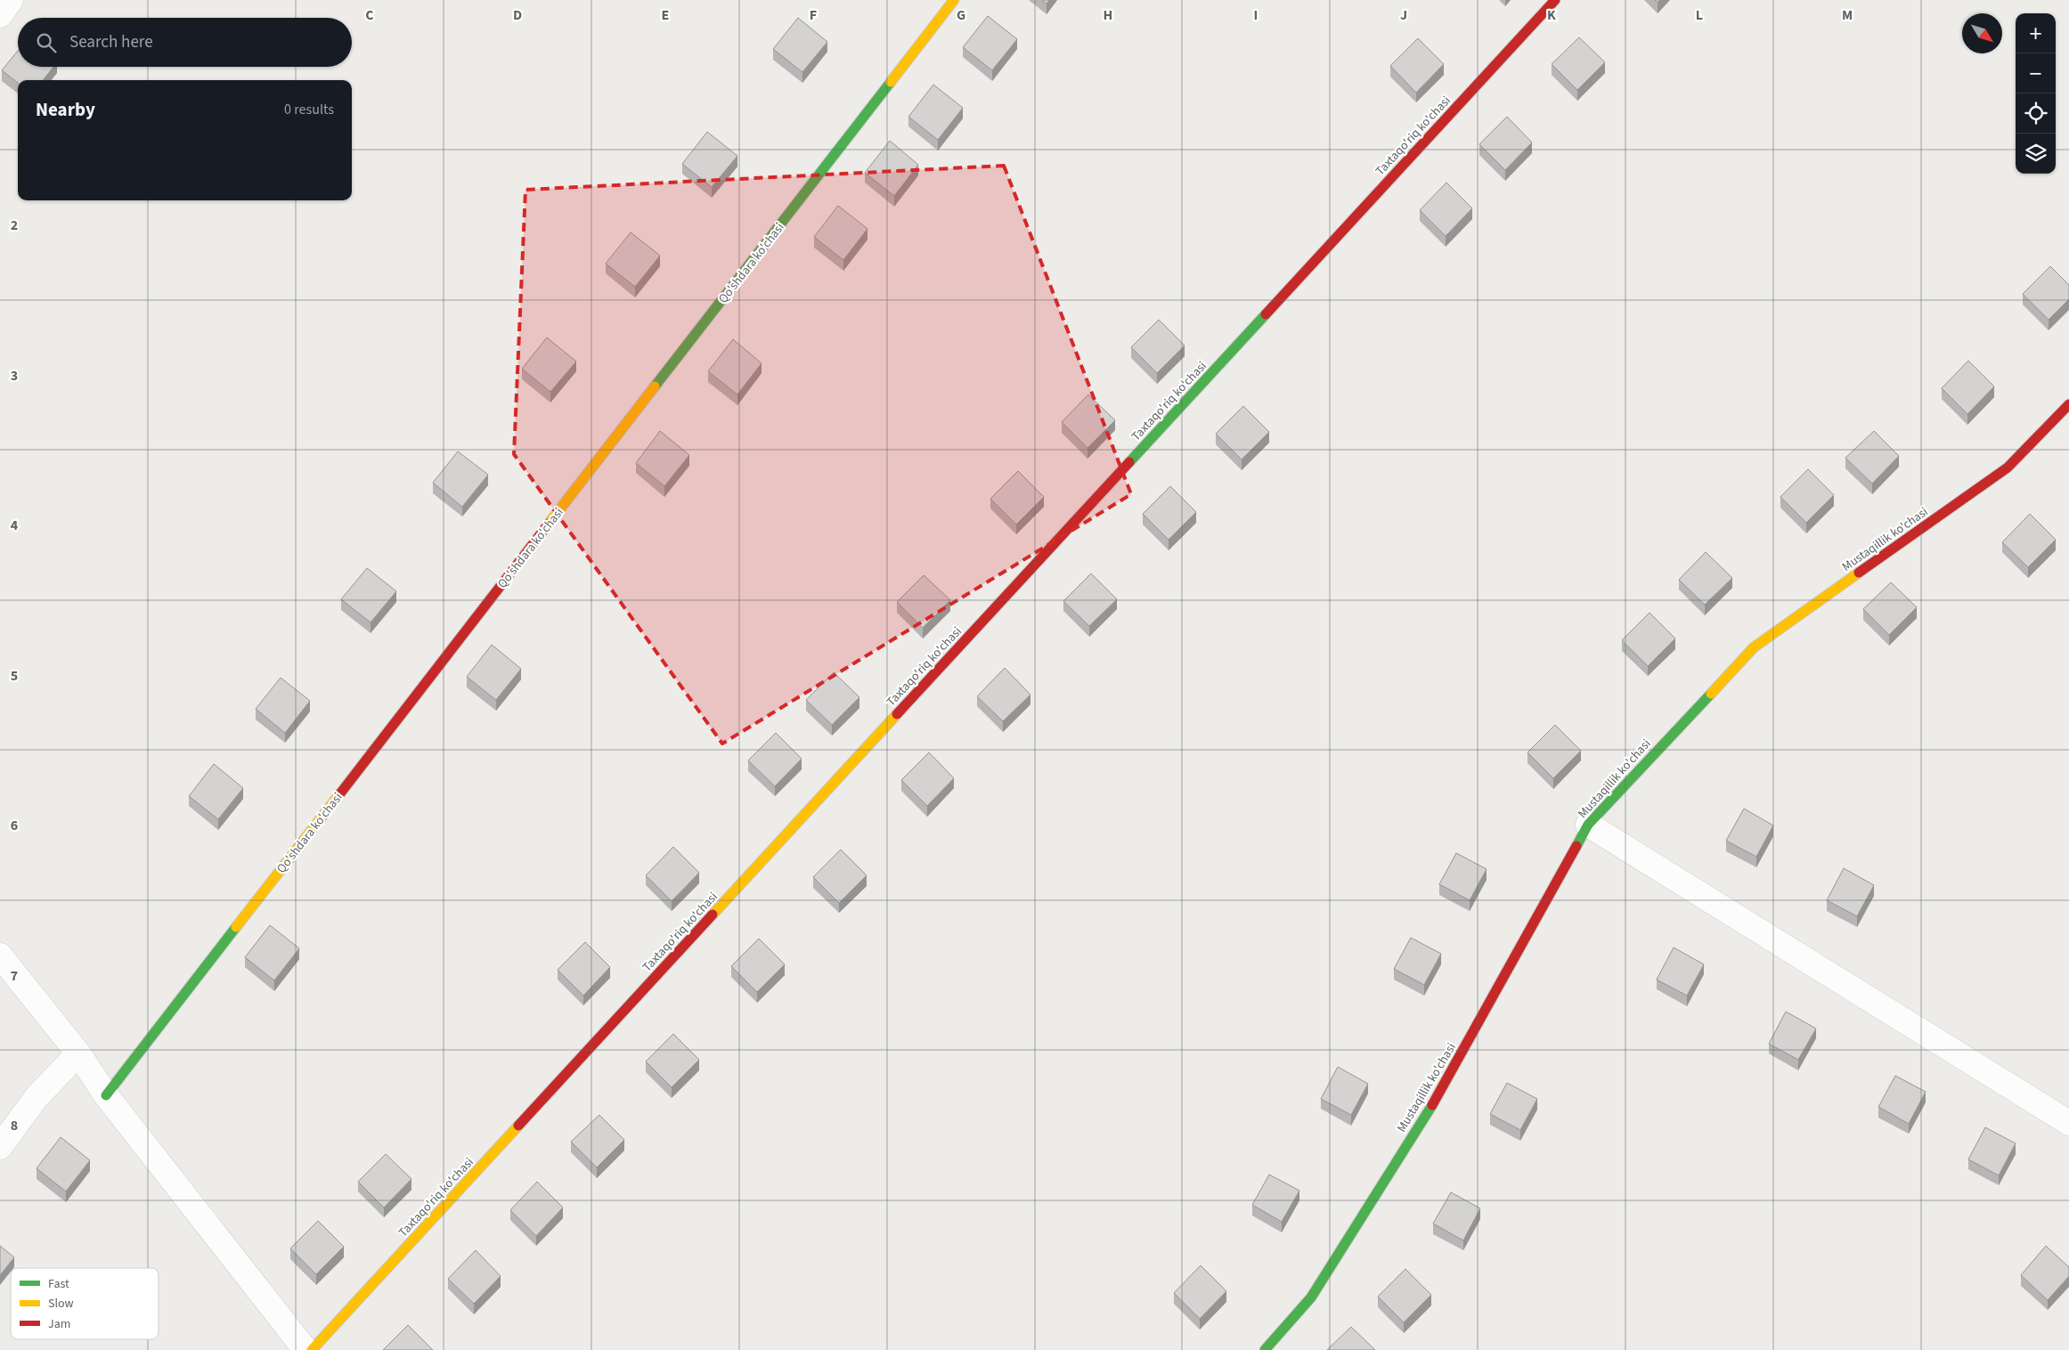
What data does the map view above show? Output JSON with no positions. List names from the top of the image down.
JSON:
{
  "streets": {
    "street": ["Taxtaqo'riq ko'chasi", "Qo'shdara ko'chasi", "Mustaqillik ko'chasi"]
  },
  "legend": ["Fast", "Slow", "Jam"],
  "north": "bottom right",
  "page": {
    "map_buttons": ["+", "−"],
    "search": "Search here",
    "heading": ["Nearby", "0 results"]
  },
  "grid": {
    "columns": [
      "C",
      "D",
      "E",
      "F",
      "G",
      "H",
      "I",
      "J",
      "K",
      "L",
      "M"
    ],
    "rows": [
      "2",
      "3",
      "4",
      "5",
      "6",
      "7",
      "8"
    ]
  }
}
